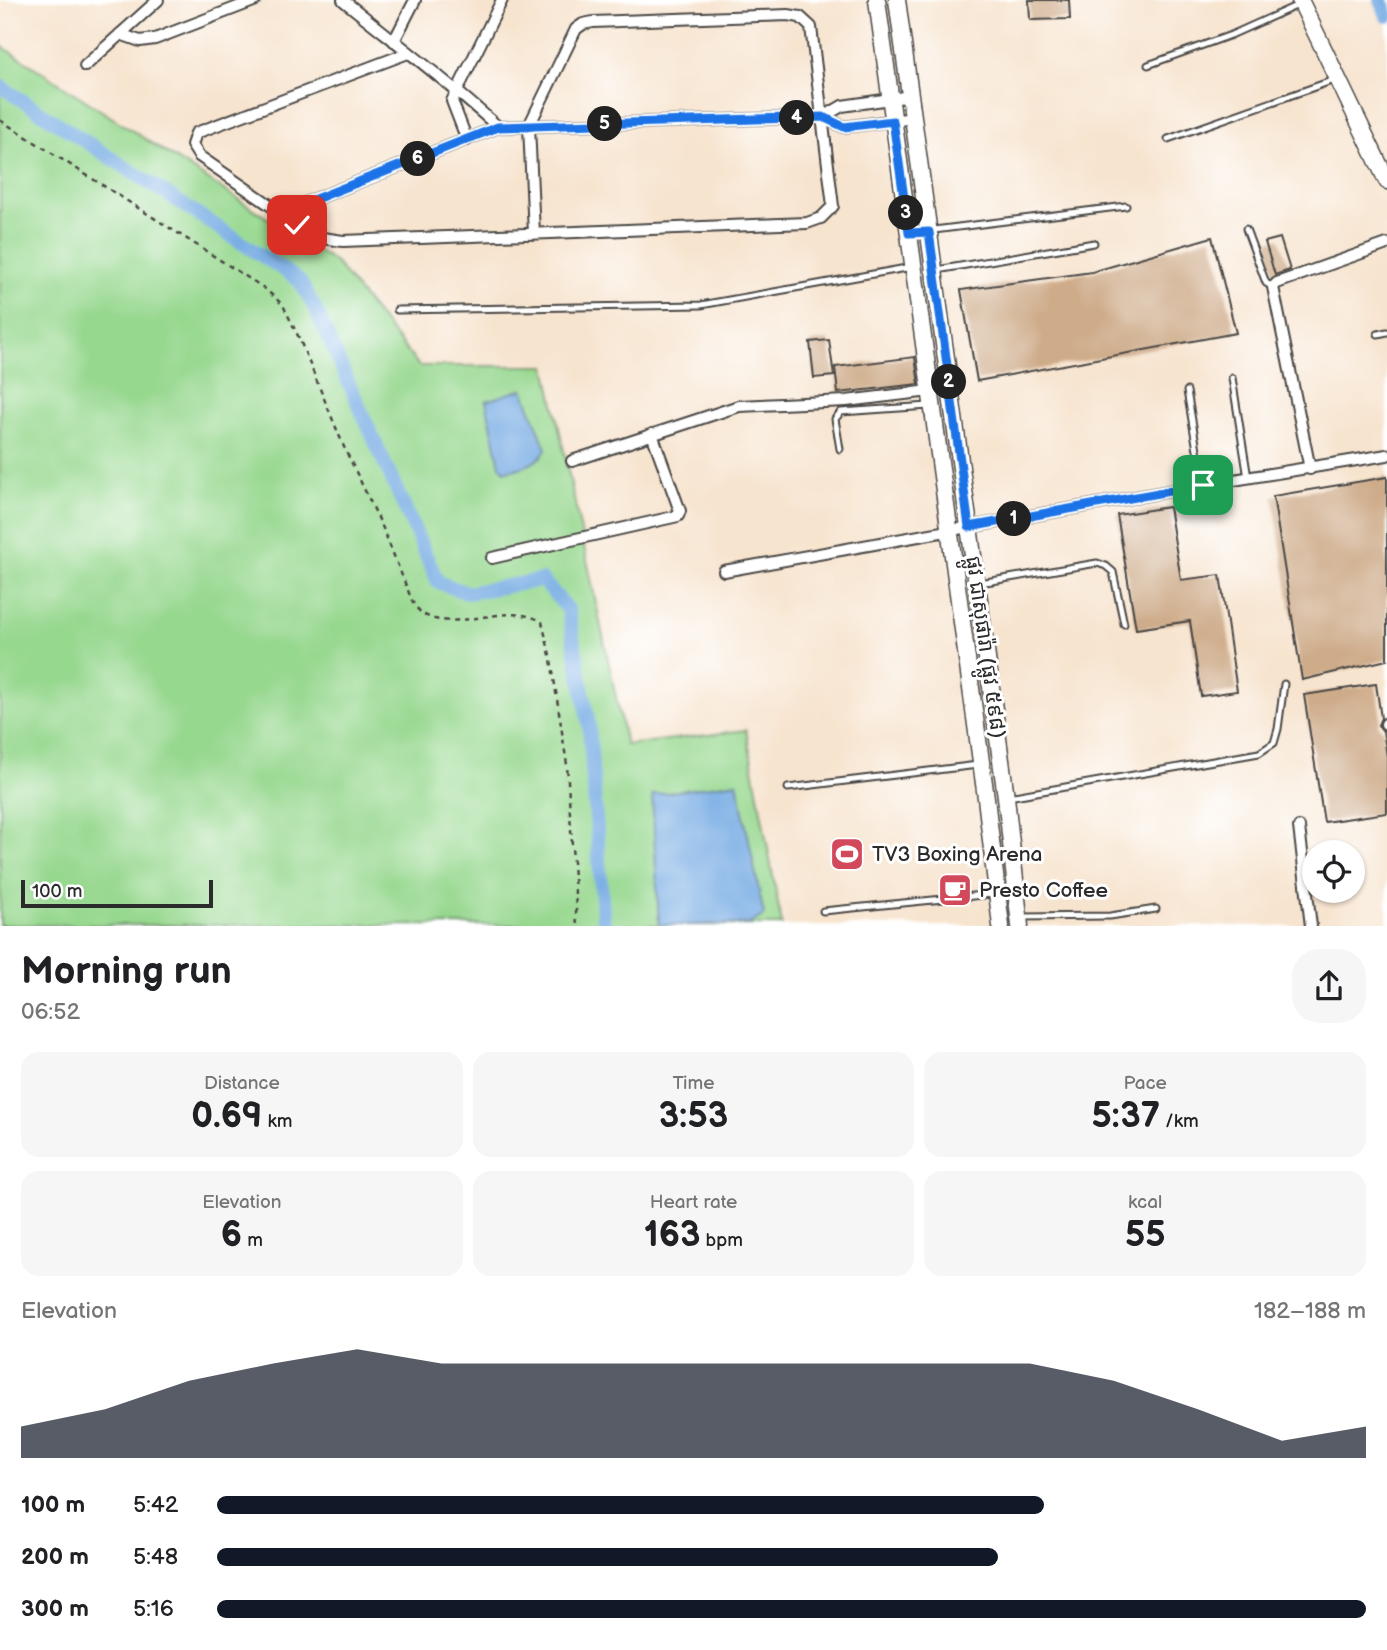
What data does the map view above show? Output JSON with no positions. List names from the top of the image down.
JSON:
{
  "streets": {
    "main road": ["ផ្លូវ ជាសុផារ៉ា (ផ្លូវ ៥៩៨)"]
  },
  "places": {
    "sports": ["TV3 Boxing Arena"],
    "cafe": ["Presto Coffee"]
  },
  "scale_bar": "100 m",
  "page": {
    "pins": [
      "4",
      "5",
      "6",
      "3",
      "2",
      "1"
    ],
    "scale": "100 m",
    "heading": ["Morning run", "06:52"],
    "stats": [
      ["Distance", "0.69 km"],
      ["Time", "3:53"],
      ["Pace", "5:37 /km"],
      ["Elevation", "6 m"],
      ["Heart rate", "163 bpm"],
      ["kcal", "55"]
    ],
    "chart": ["Elevation", "182–188 m"],
    "list": [
      {
        "name": "100 m",
        "note": "5:42"
      },
      {
        "name": "200 m",
        "note": "5:48"
      },
      {
        "name": "300 m",
        "note": "5:16"
      }
    ]
  }
}
